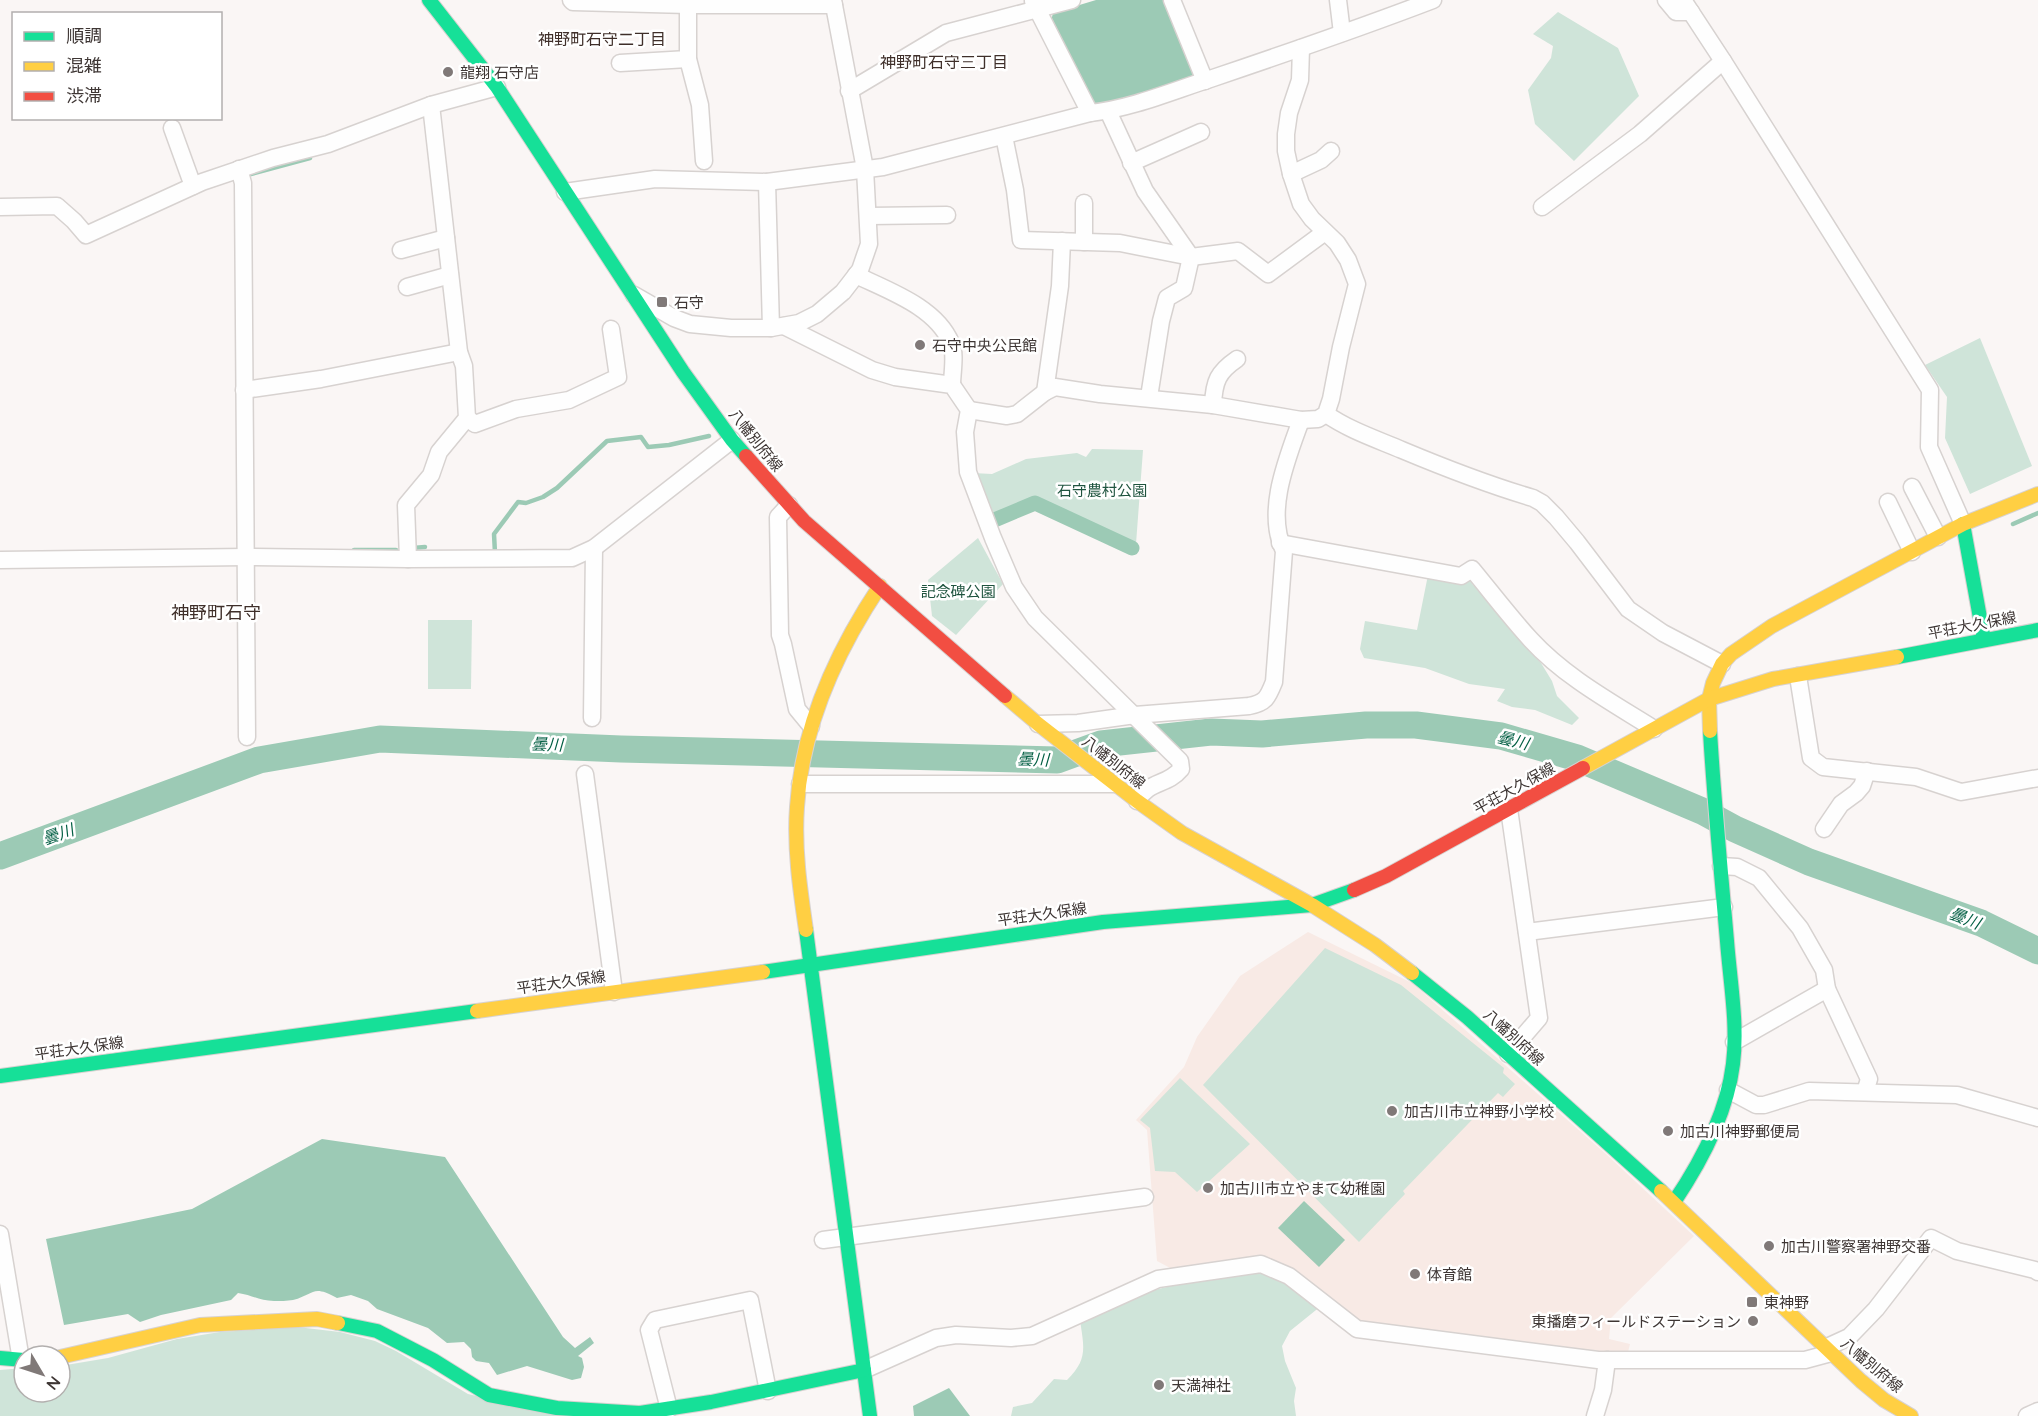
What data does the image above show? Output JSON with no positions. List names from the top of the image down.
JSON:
{
  "streets": {
    "main road": ["八幡別府線", "平荘大久保線"]
  },
  "crossings": [
    ["八幡別府線", "平荘大久保線"]
  ],
  "districts": ["神野町石守二丁目", "神野町石守三丁目", "神野町石守"],
  "water": ["曇川"],
  "parks": ["石守農村公園", "記念碑公園"],
  "places": {
    "other": [
      "龍翔 石守店",
      "石守中央公民館",
      "加古川市立神野小学校",
      "加古川神野郵便局",
      "加古川市立やまて幼稚園",
      "加古川警察署神野交番",
      "体育館",
      "東播磨フィールドステーション",
      "天満神社"
    ],
    "transit": ["石守", "東神野"]
  },
  "legend": ["順調", "混雑", "渋滞"],
  "north": "bottom right"
}
